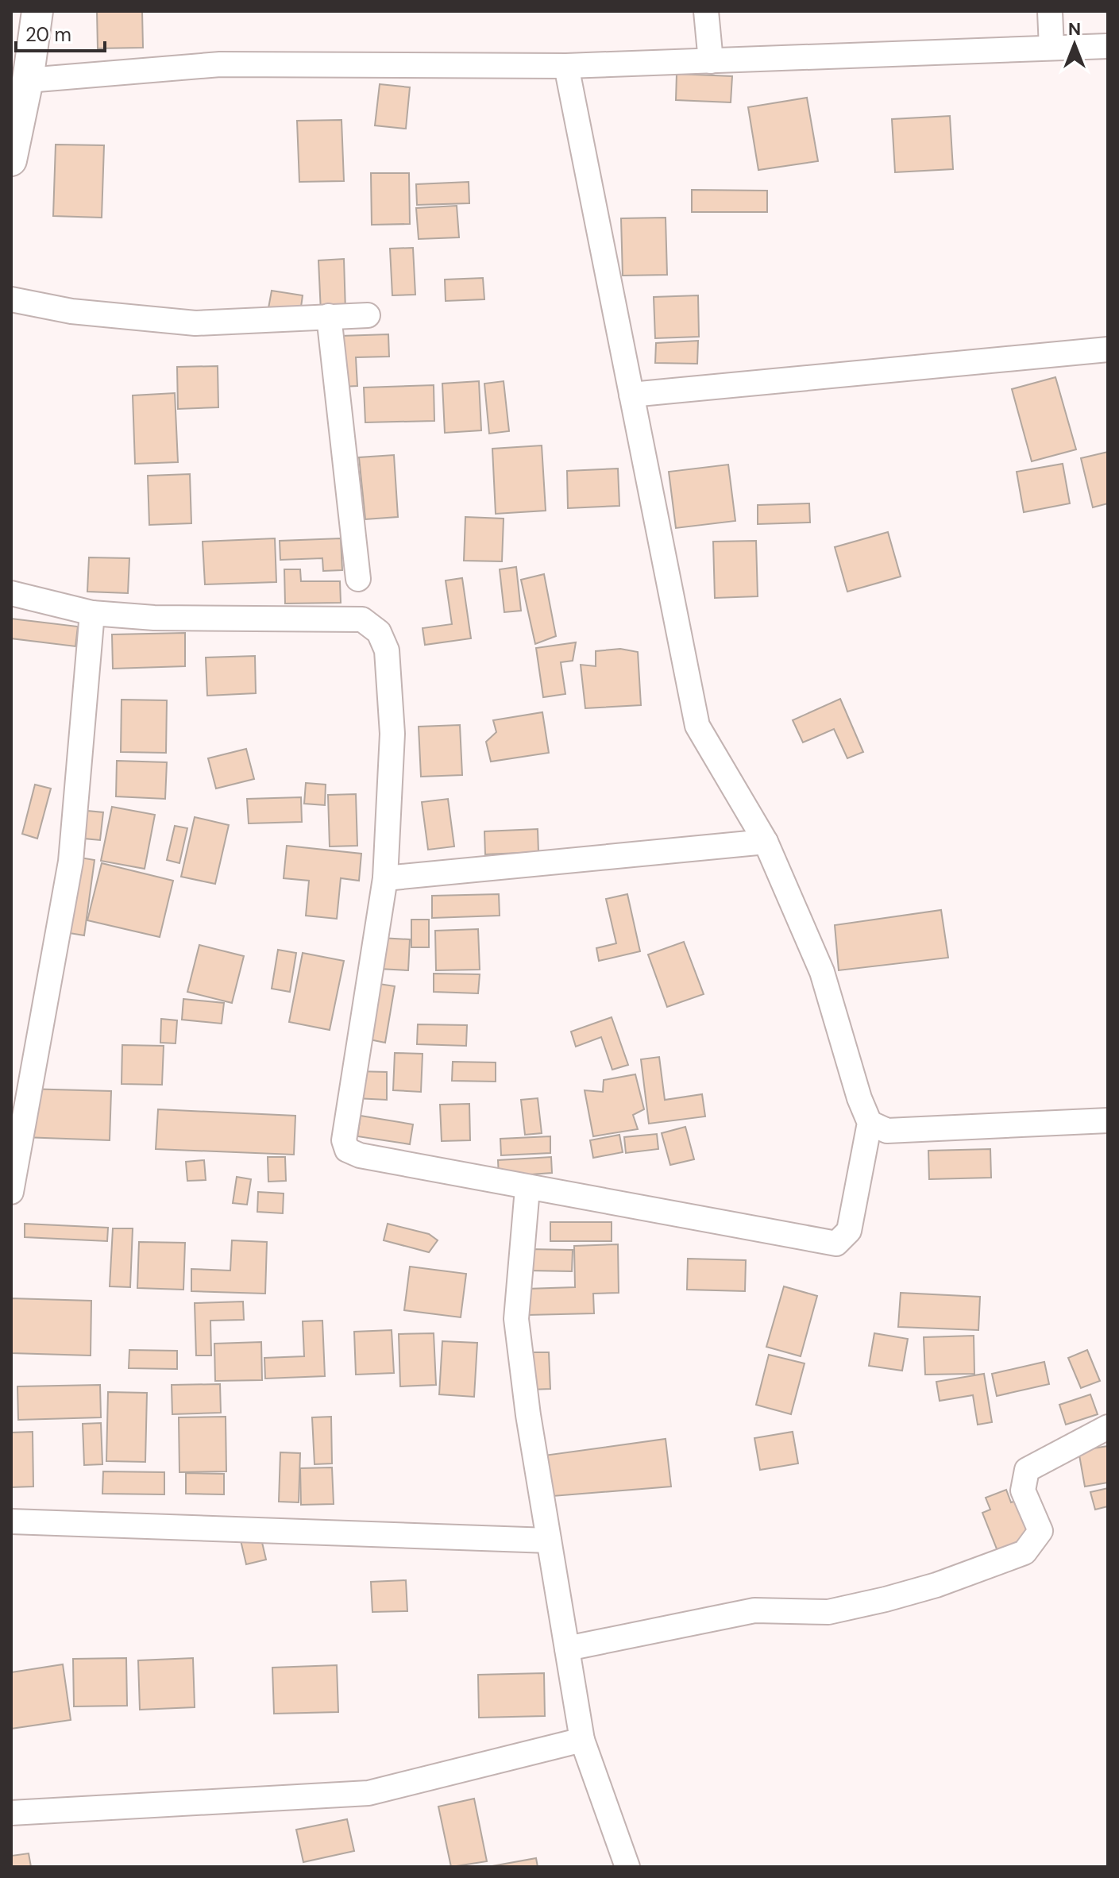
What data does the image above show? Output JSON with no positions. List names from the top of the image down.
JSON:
{
  "scale_bar": "20 m",
  "north": "top"
}
